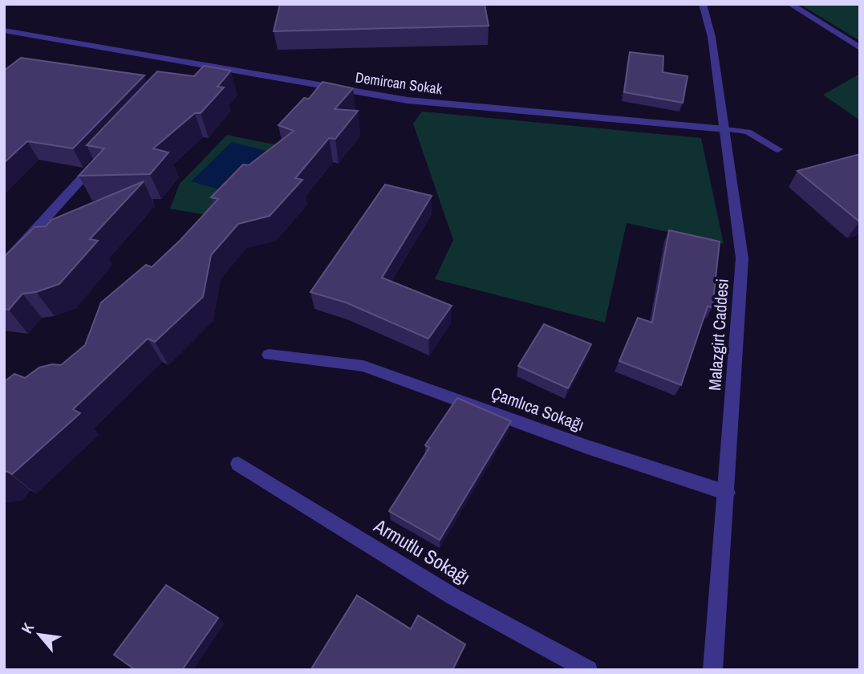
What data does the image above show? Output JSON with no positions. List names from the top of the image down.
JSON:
{
  "streets": {
    "street": [
      "Demircan Sokak",
      "Malazgirt Caddesi",
      "Çamlıca Sokağı",
      "Armutlu Sokağı"
    ]
  },
  "crossings": [
    ["Demircan Sokak", "Malazgirt Caddesi"],
    ["Malazgirt Caddesi", "Çamlıca Sokağı"]
  ],
  "north": "top left"
}
